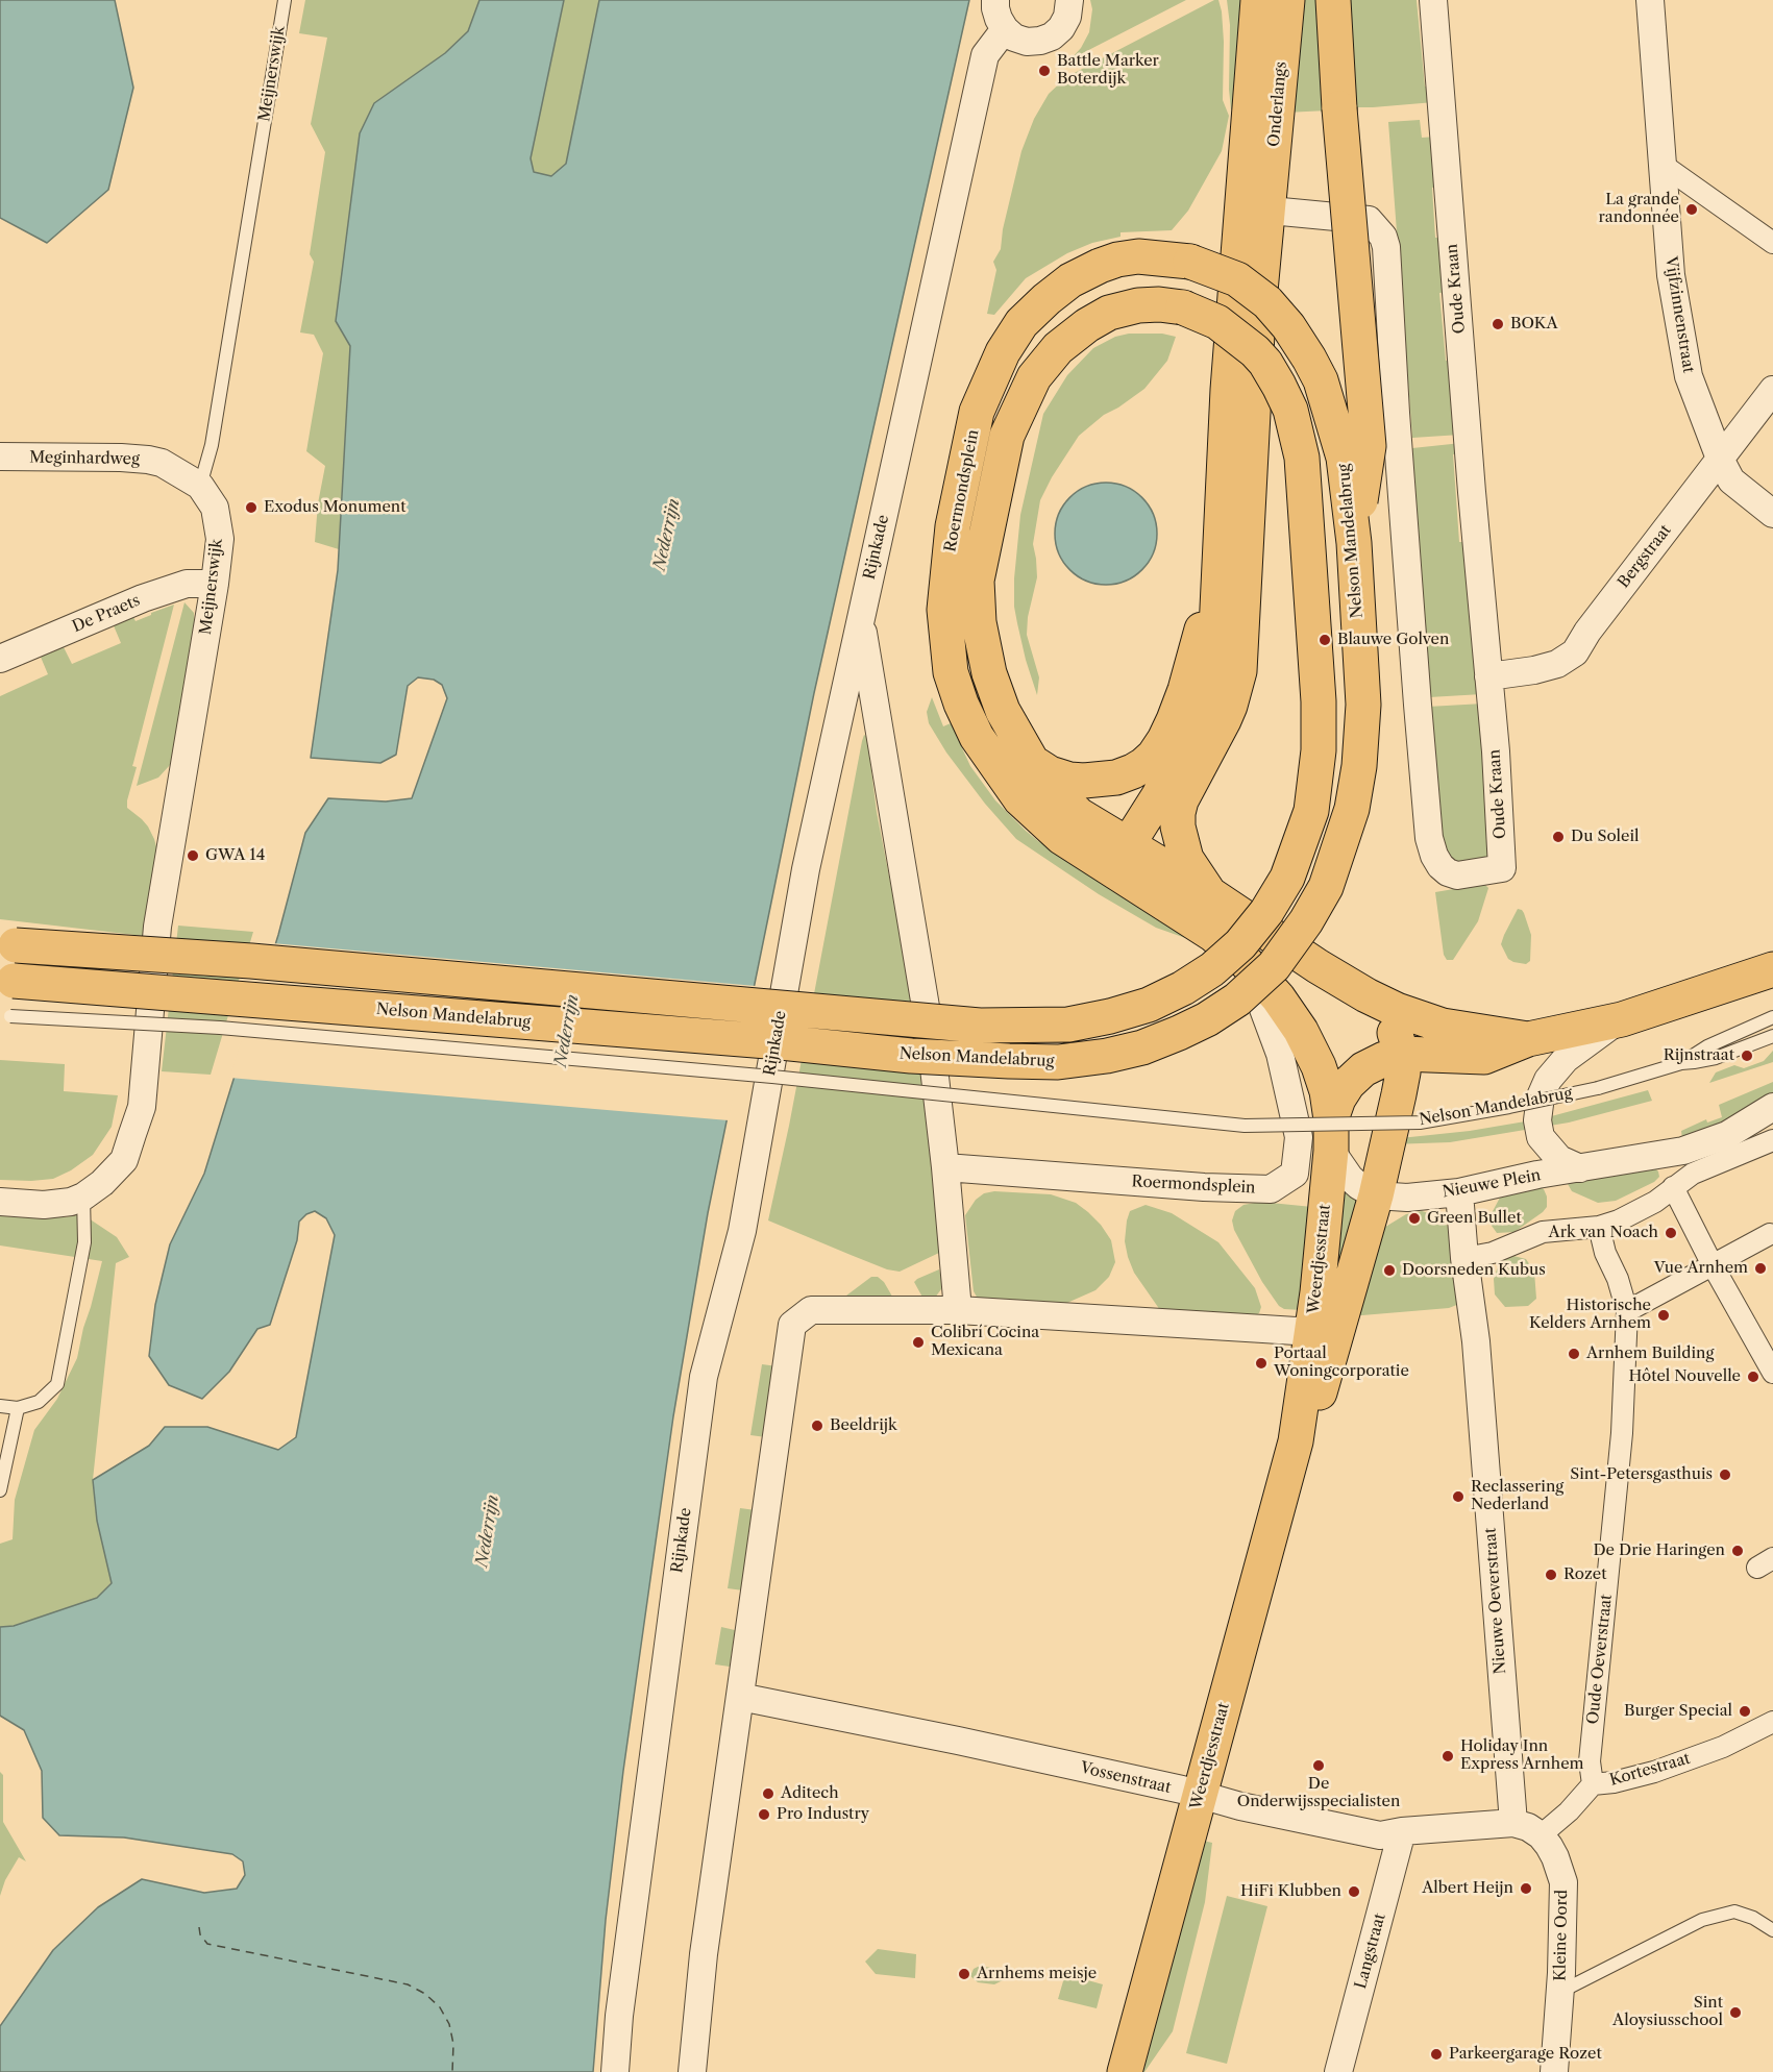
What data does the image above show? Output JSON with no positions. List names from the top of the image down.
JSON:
{
  "streets": {
    "main road": [
      "Onderlangs",
      "Roermondsplein",
      "Nelson Mandelabrug",
      "Weerdjesstraat"
    ],
    "street": [
      "Meijnerswijk",
      "Oude Kraan",
      "Vijfzinnenstraat",
      "Meginhardweg",
      "Rijnkade",
      "Bergstraat",
      "De Praets",
      "Nieuwe Plein",
      "Nieuwe Oeverstraat",
      "Oude Oeverstraat",
      "Kortestraat",
      "Vossenstraat",
      "Kleine Oord",
      "Langstraat"
    ]
  },
  "crossings": [
    ["Meijnerswijk", "Meginhardweg"],
    ["Meijnerswijk", "De Praets"],
    ["Onderlangs", "Oude Kraan"],
    ["Oude Kraan", "Bergstraat"],
    ["Vijfzinnenstraat", "Bergstraat"],
    ["Roermondsplein", "Nelson Mandelabrug"],
    ["Roermondsplein", "Weerdjesstraat"],
    ["Nieuwe Plein", "Weerdjesstraat"],
    ["Nieuwe Plein", "Nieuwe Oeverstraat"],
    ["Weerdjesstraat", "Vossenstraat"],
    ["Nieuwe Oeverstraat", "Vossenstraat"],
    ["Oude Oeverstraat", "Kortestraat"],
    ["Kortestraat", "Kleine Oord"],
    ["Vossenstraat", "Langstraat"]
  ],
  "water": ["Nederrijn"],
  "places": [
    "Battle Marker Boterdijk",
    "La grande randonnée",
    "BOKA",
    "Exodus Monument",
    "Blauwe Golven",
    "Du Soleil",
    "GWA 14",
    "Rijnstraat",
    "Green Bullet",
    "Ark van Noach",
    "Vue Arnhem",
    "Doorsneden Kubus",
    "Historische Kelders Arnhem",
    "Colibrí Cocina Mexicana",
    "Arnhem Building",
    "Portaal Woningcorporatie",
    "Hôtel Nouvelle",
    "Beeldrijk",
    "Sint-Petersgasthuis",
    "Reclassering Nederland",
    "De Drie Haringen",
    "Rozet",
    "Burger Special",
    "Holiday Inn Express Arnhem",
    "De Onderwijsspecialisten",
    "Aditech",
    "Pro Industry",
    "Albert Heijn",
    "HiFi Klubben",
    "Arnhems meisje",
    "Sint Aloysiusschool",
    "Parkeergarage Rozet"
  ]
}
